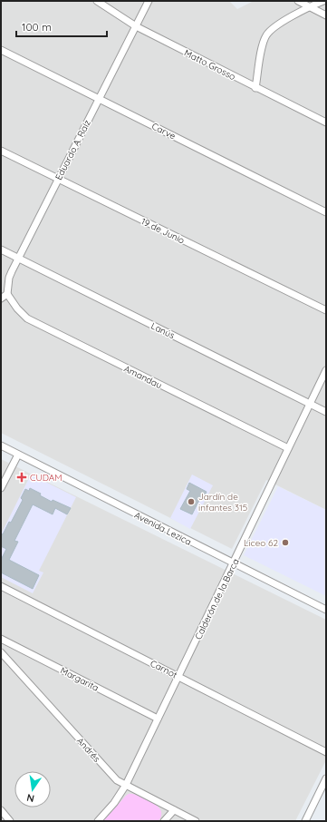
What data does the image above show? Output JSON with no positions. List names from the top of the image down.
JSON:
{
  "streets": {
    "street": [
      "Matto Grosso",
      "Carve",
      "Eduardo A. Raíz",
      "19 de Junio",
      "Lanús",
      "Amandau",
      "Avenida Lezica",
      "Calderón de la Barca",
      "Carnot",
      "Margarita",
      "Andrés"
    ]
  },
  "crossings": [
    ["Matto Grosso", "Eduardo A. Raíz"],
    ["Carve", "Eduardo A. Raíz"],
    ["Eduardo A. Raíz", "19 de Junio"],
    ["Eduardo A. Raíz", "Lanús"],
    ["Eduardo A. Raíz", "Amandau"],
    ["Lanús", "Calderón de la Barca"],
    ["Amandau", "Calderón de la Barca"],
    ["Avenida Lezica", "Calderón de la Barca"],
    ["Calderón de la Barca", "Carnot"],
    ["Calderón de la Barca", "Margarita"],
    ["Calderón de la Barca", "Andrés"]
  ],
  "places": {
    "health": ["CUDAM"],
    "other": ["Jardín de infantes 315", "Liceo 62"]
  },
  "scale_bar": "100 m",
  "north": "bottom"
}
